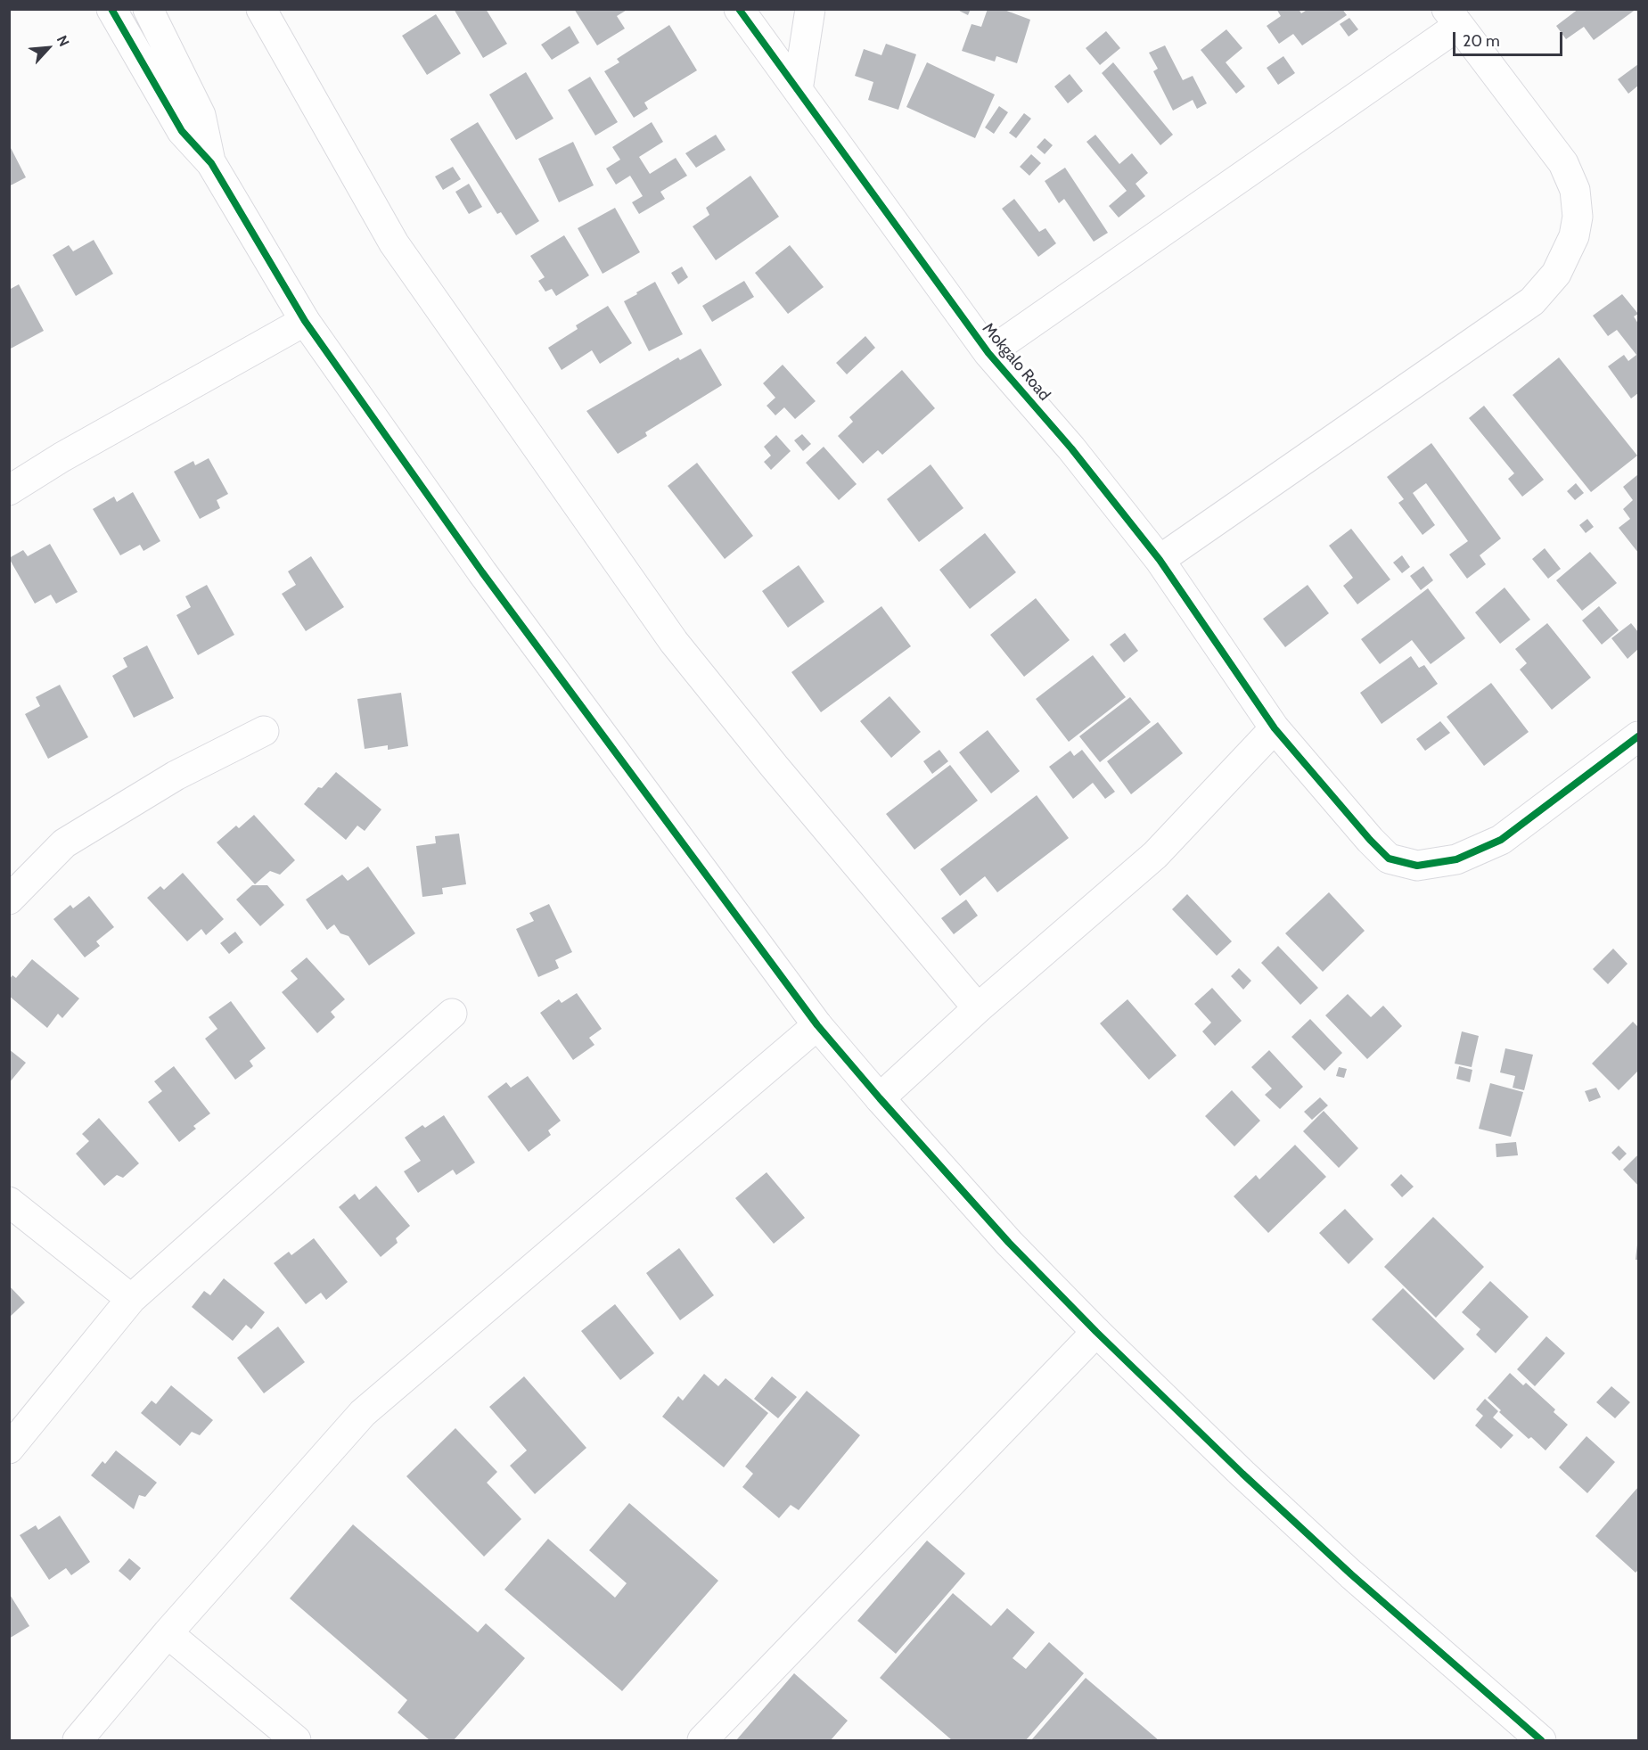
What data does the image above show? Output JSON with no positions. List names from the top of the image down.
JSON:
{
  "streets": {
    "street": ["Mokgalo Road"]
  },
  "scale_bar": "20 m",
  "north": "top right"
}
